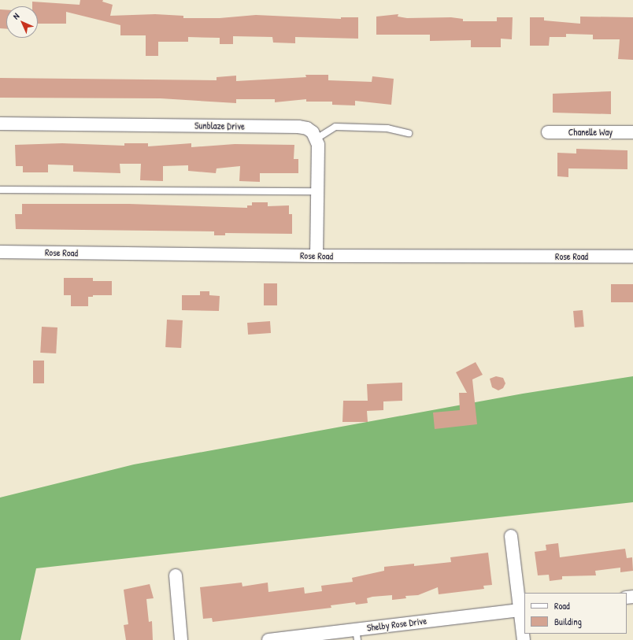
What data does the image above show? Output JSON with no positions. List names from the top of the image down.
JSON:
{
  "streets": {
    "street": [
      "Sunblaze Drive",
      "Chanelle Way",
      "Rose Road",
      "Shelby Rose Drive"
    ]
  },
  "legend": ["Road", "Building"],
  "north": "top left"
}
